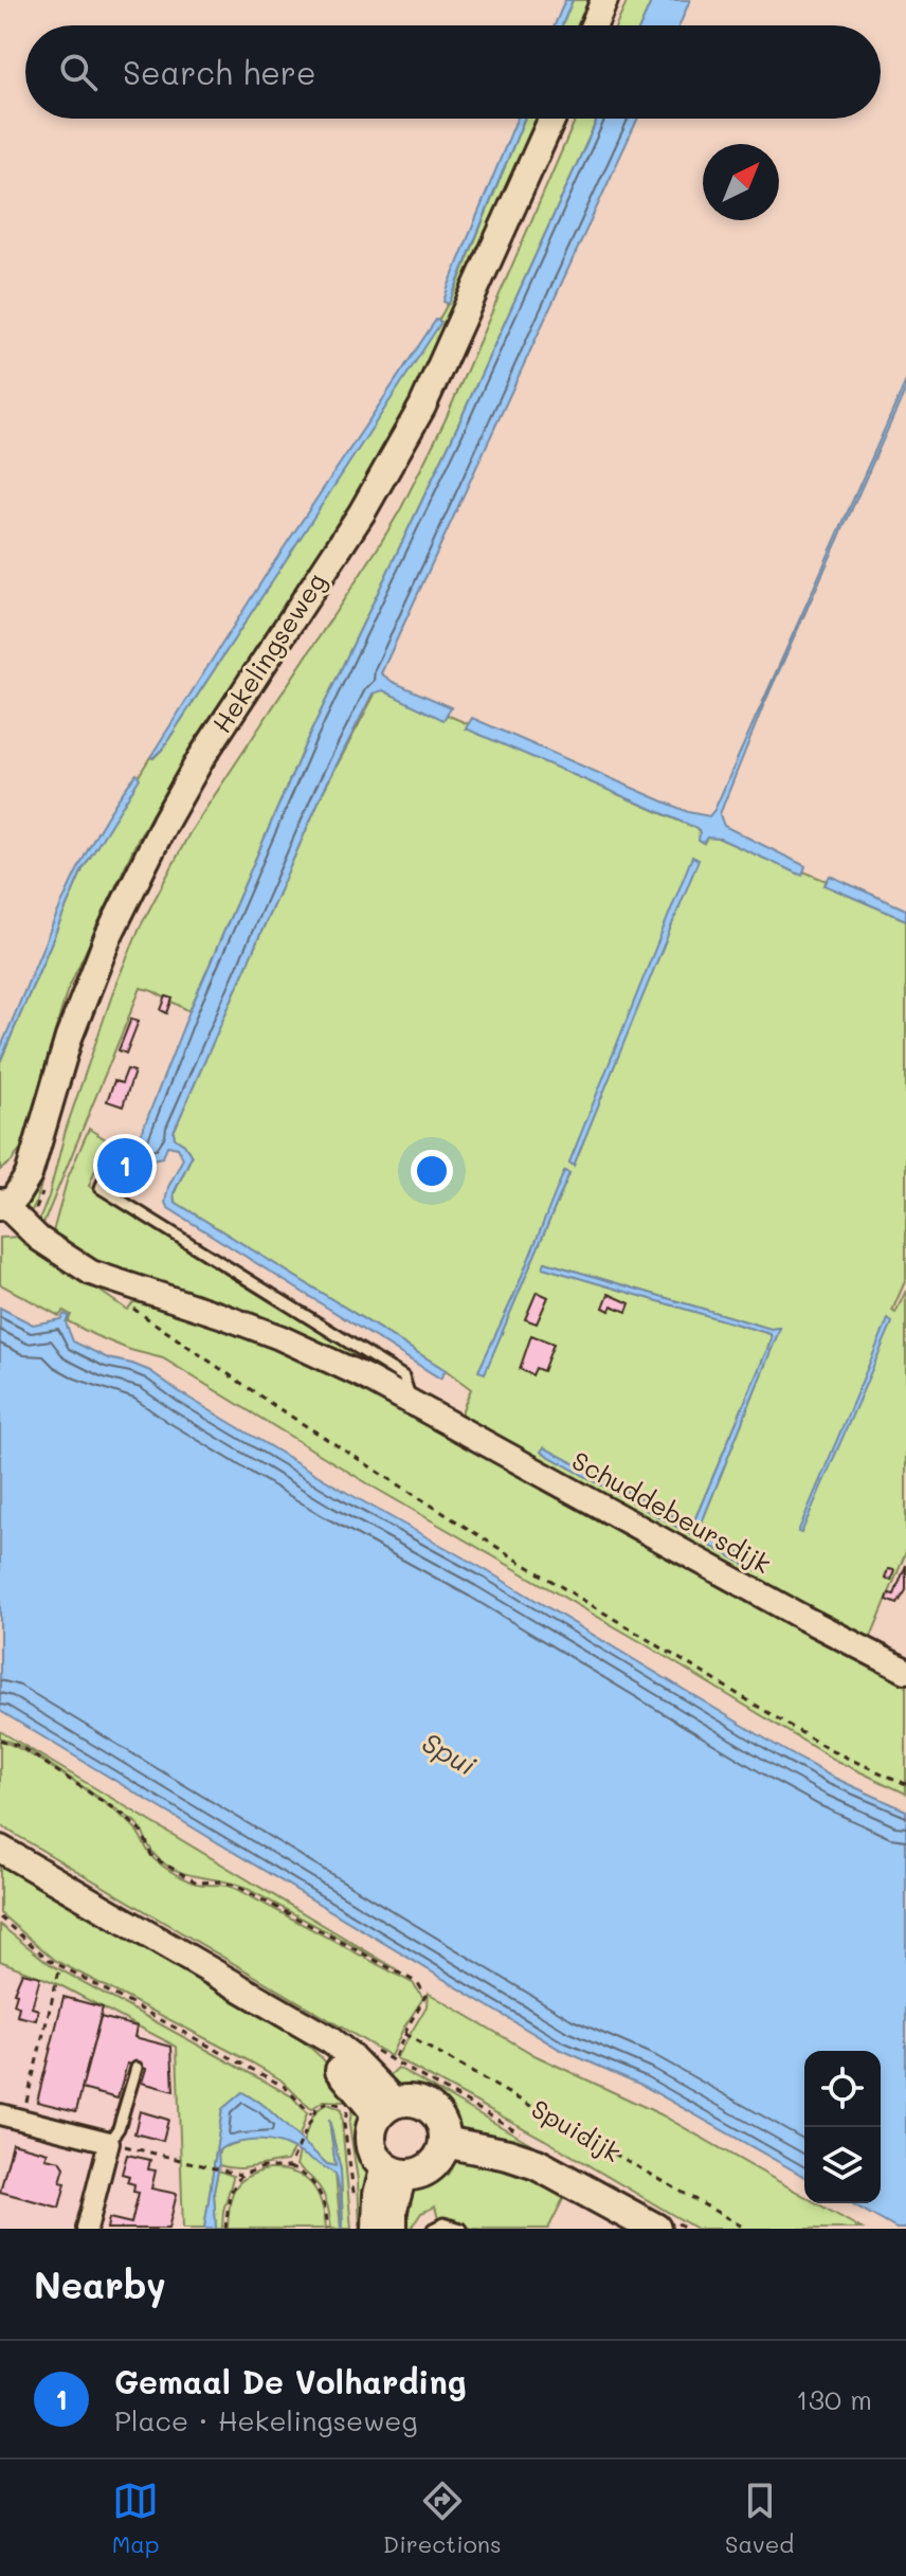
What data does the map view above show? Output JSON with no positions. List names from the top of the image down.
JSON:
{
  "streets": {
    "main road": ["Hekelingseweg", "Spuidijk"],
    "street": ["Schuddebeursdijk"]
  },
  "water": ["Spui"],
  "north": "top right",
  "page": {
    "search": "Search here",
    "pins": "1",
    "heading": "Nearby",
    "list": [
      {
        "mark": "1",
        "name": "Gemaal De Volharding",
        "note": "Place · Hekelingseweg",
        "value": "130 m"
      }
    ],
    "nav": ["Map", "Directions", "Saved"]
  }
}
